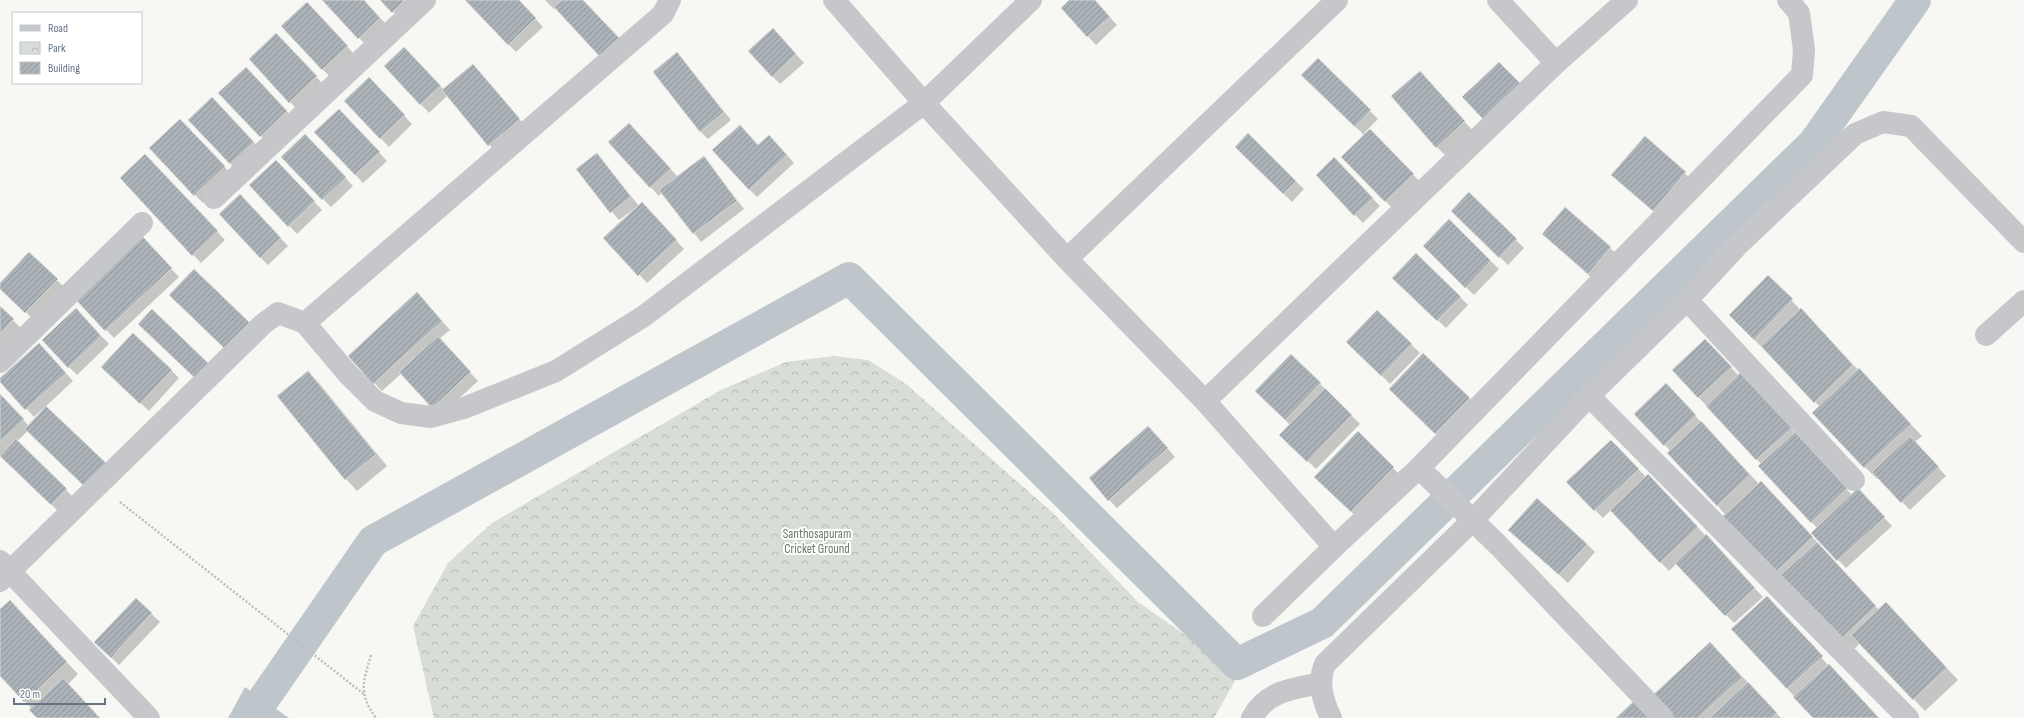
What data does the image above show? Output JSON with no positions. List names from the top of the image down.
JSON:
{
  "parks": ["Santhosapuram Cricket Ground"],
  "legend": ["Road", "Park", "Building"],
  "scale_bar": "20 m"
}
